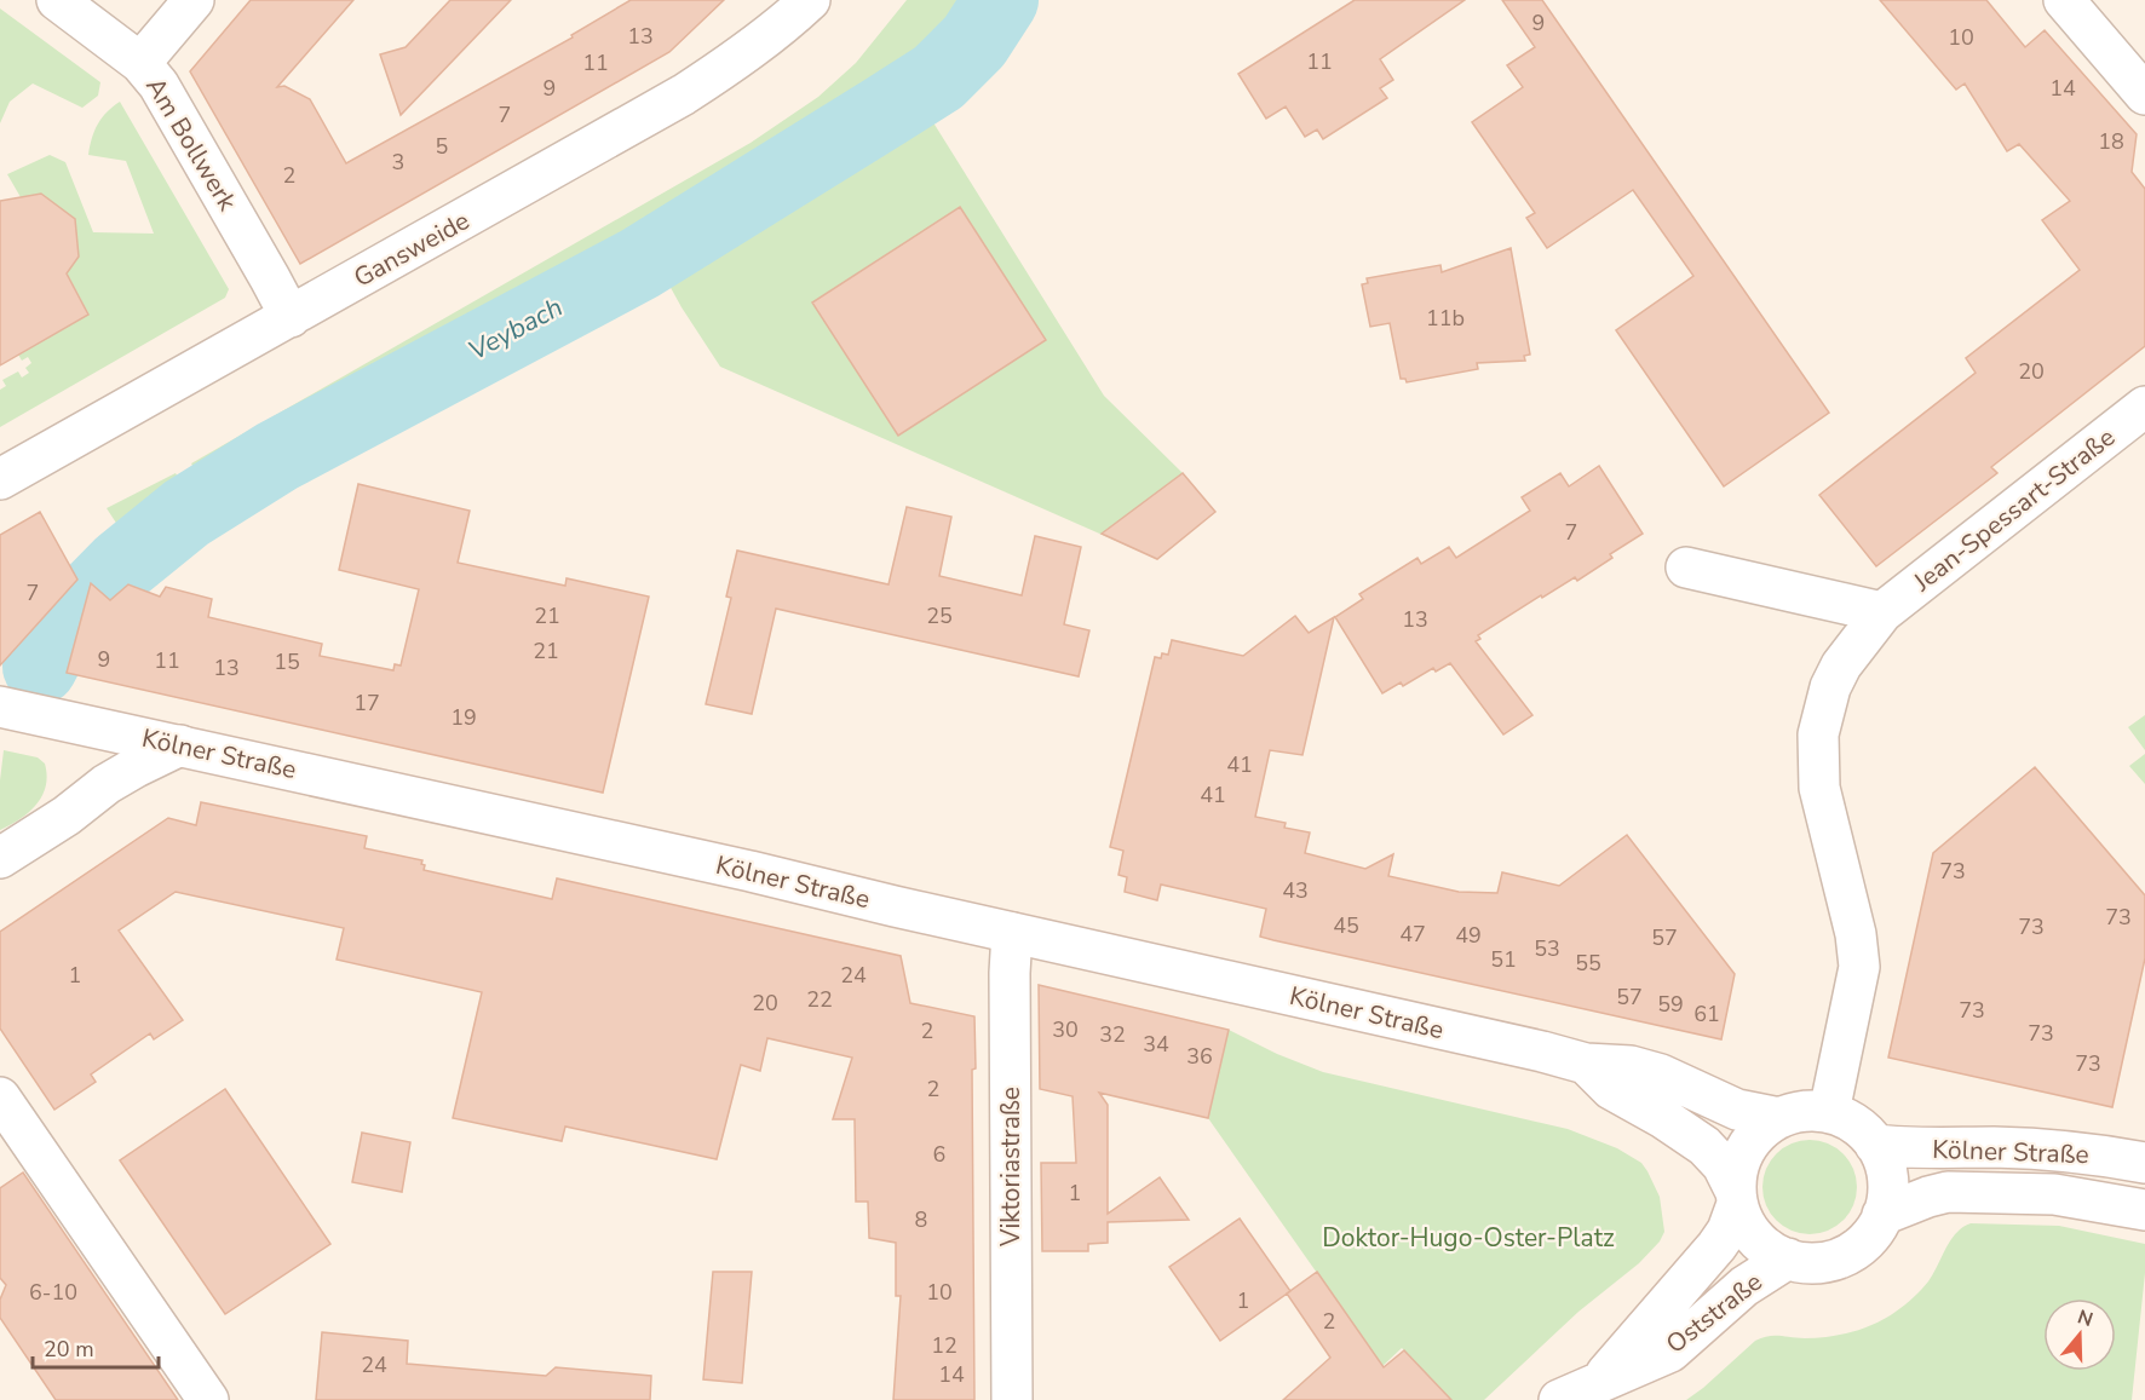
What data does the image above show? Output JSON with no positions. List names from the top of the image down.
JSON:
{
  "streets": {
    "street": [
      "Am Bollwerk",
      "Gansweide",
      "Jean-Spessart-Straße",
      "Kölner Straße",
      "Viktoriastraße",
      "Oststraße"
    ]
  },
  "crossings": [
    ["Am Bollwerk", "Gansweide"],
    ["Jean-Spessart-Straße", "Kölner Straße"],
    ["Jean-Spessart-Straße", "Oststraße"],
    ["Kölner Straße", "Viktoriastraße"],
    ["Kölner Straße", "Oststraße"]
  ],
  "water": ["Veybach"],
  "parks": ["Doktor-Hugo-Oster-Platz"],
  "house_numbers": [
    "9",
    "13",
    "10",
    "11",
    "11",
    "9",
    "14",
    "7",
    "18",
    "5",
    "3",
    "2",
    "11b",
    "20",
    "7",
    "7",
    "21",
    "25",
    "13",
    "21",
    "9",
    "11",
    "15",
    "13",
    "17",
    "19",
    "41",
    "41",
    "73",
    "43",
    "73",
    "45",
    "73",
    "47",
    "49",
    "57",
    "53",
    "51",
    "55",
    "1",
    "24",
    "57",
    "22",
    "20",
    "59",
    "73",
    "61",
    "30",
    "2",
    "73",
    "32",
    "34",
    "36",
    "73",
    "2",
    "6",
    "1",
    "8",
    "6-10",
    "10",
    "1",
    "2",
    "12",
    "24",
    "14"
  ],
  "scale_bar": "20 m",
  "north": "top"
}
